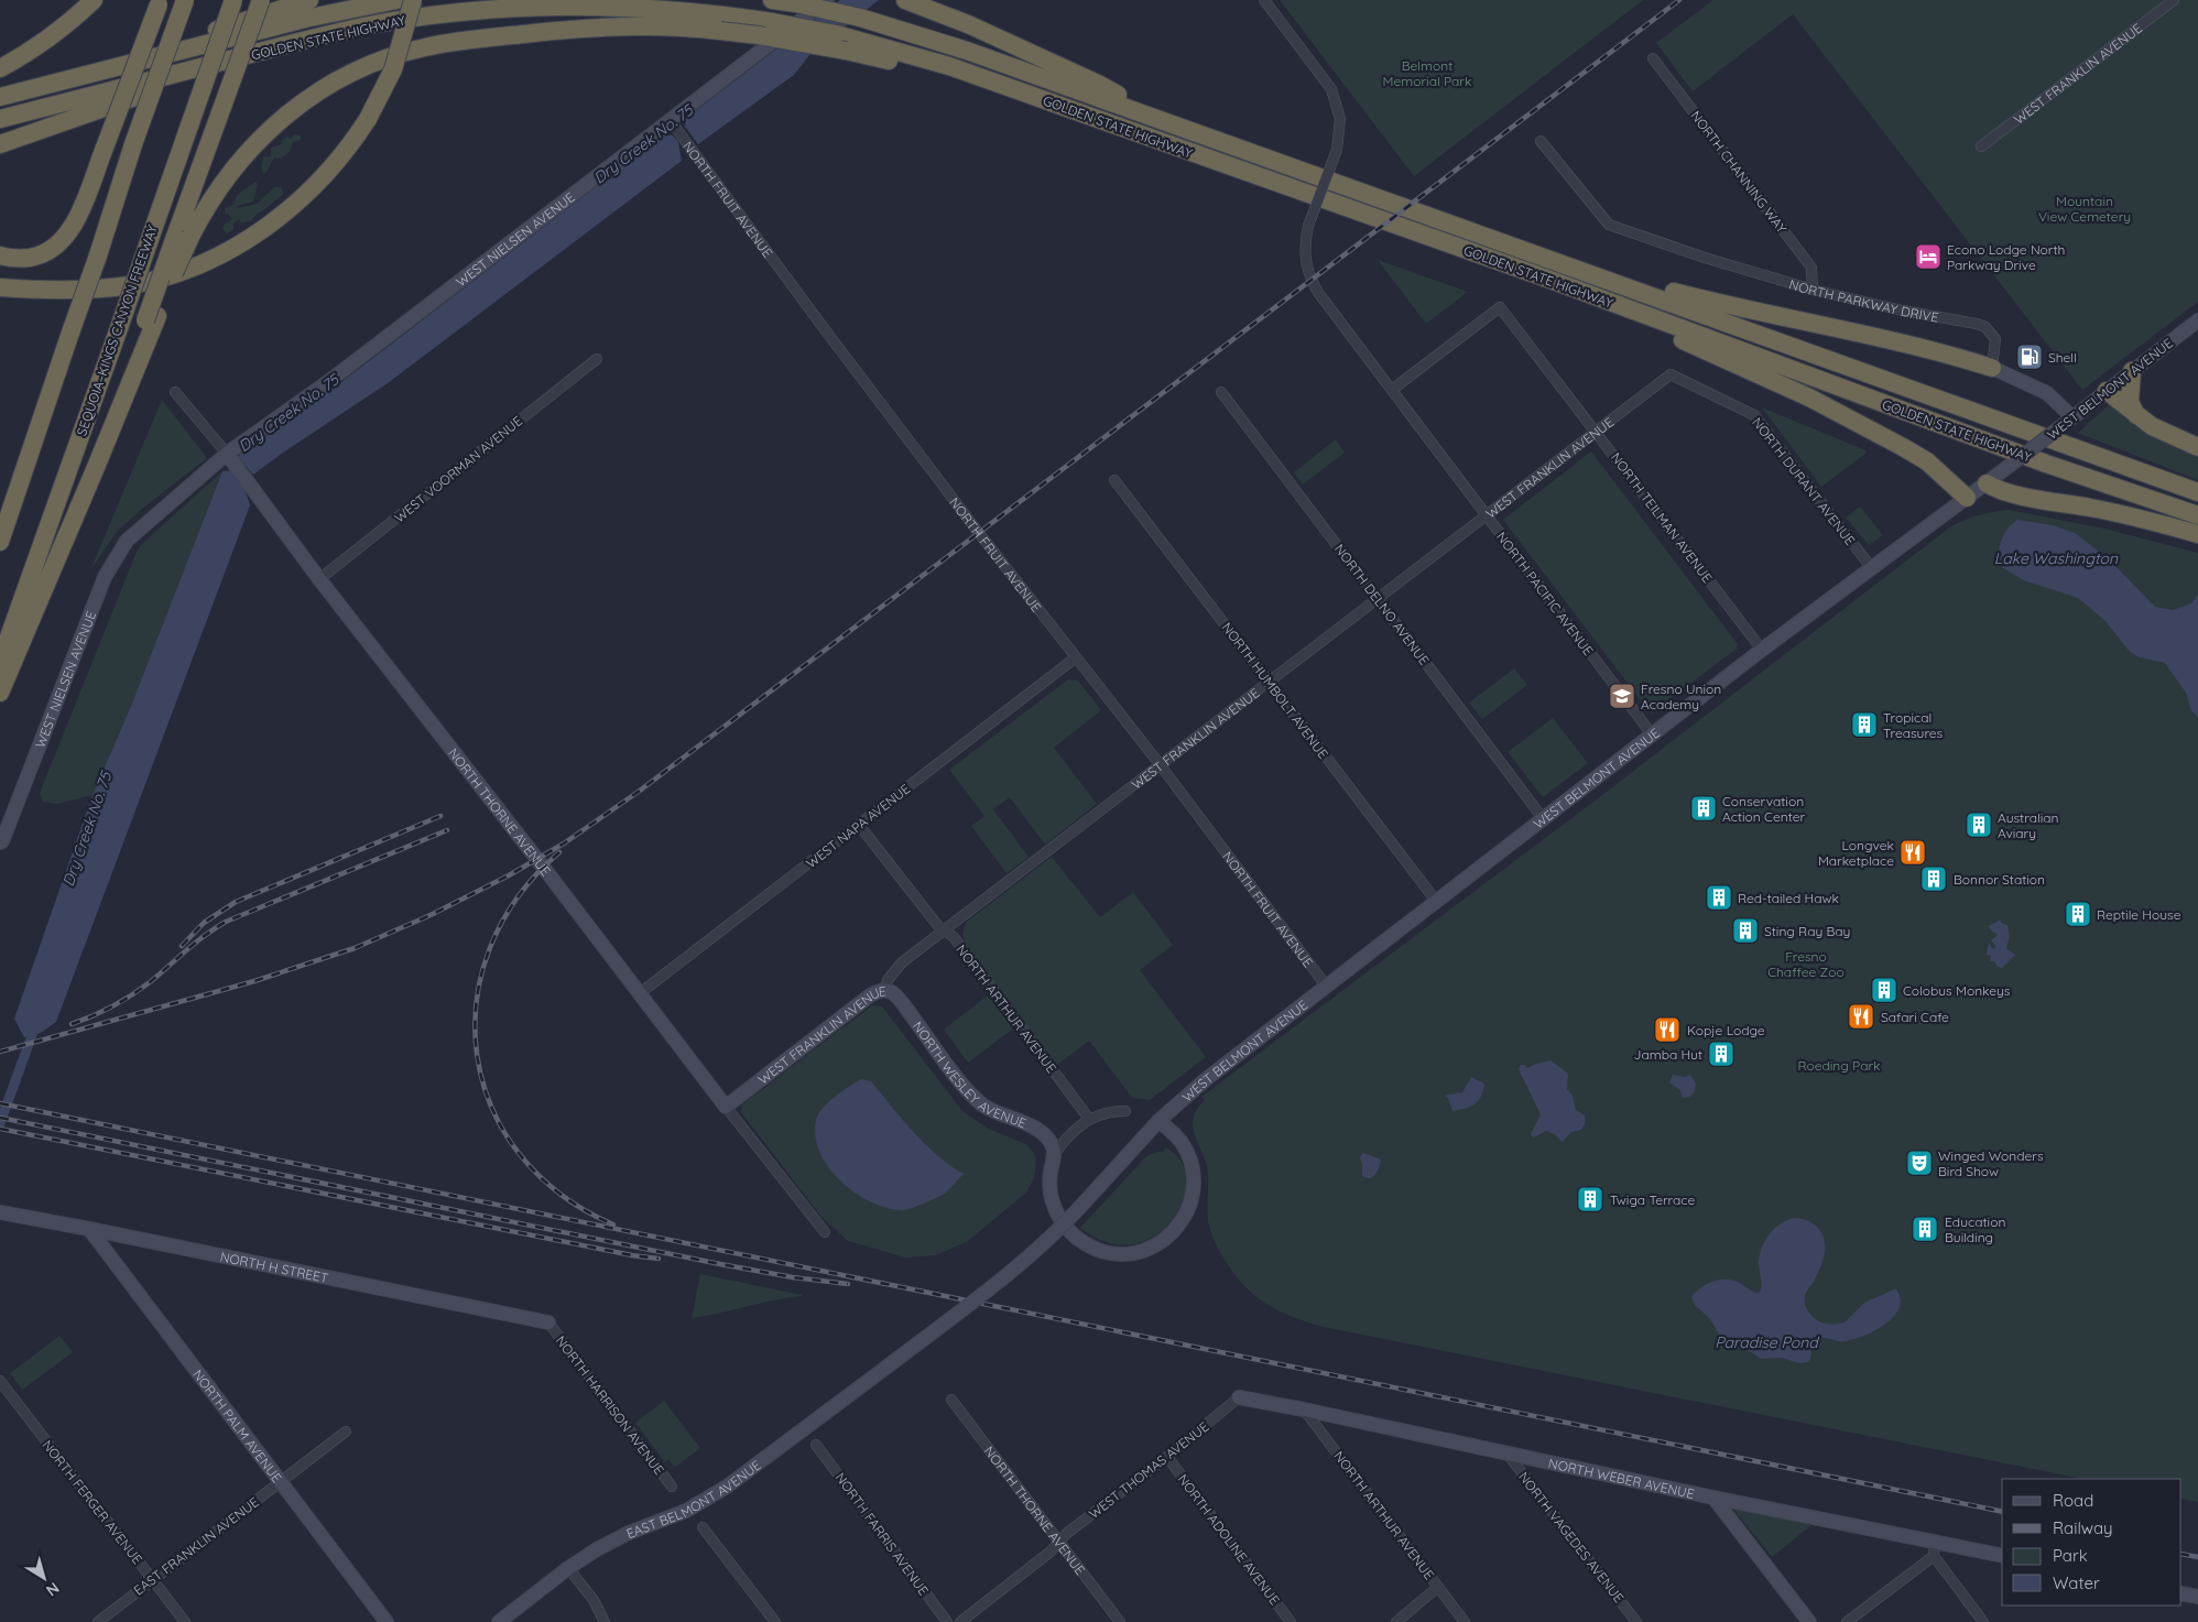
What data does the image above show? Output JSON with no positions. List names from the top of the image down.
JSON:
{
  "streets": {
    "highway": ["GOLDEN STATE HIGHWAY", "SEQUOIA–KINGS CANYON FREEWAY"],
    "street": [
      "WEST FRANKLIN AVENUE",
      "NORTH CHANNING WAY",
      "NORTH FRUIT AVENUE",
      "WEST NIELSEN AVENUE",
      "NORTH PARKWAY DRIVE",
      "WEST BELMONT AVENUE",
      "WEST VOORMAN AVENUE",
      "NORTH DURANT AVENUE",
      "NORTH TEILMAN AVENUE",
      "NORTH PACIFIC AVENUE",
      "NORTH DELNO AVENUE",
      "NORTH HUMBOLT AVENUE",
      "NORTH THORNE AVENUE",
      "WEST NAPA AVENUE",
      "NORTH ARTHUR AVENUE",
      "NORTH WESLEY AVENUE",
      "NORTH H STREET",
      "NORTH HARRISON AVENUE",
      "NORTH PALM AVENUE",
      "WEST THOMAS AVENUE",
      "NORTH WEBER AVENUE",
      "EAST BELMONT AVENUE",
      "NORTH FERGER AVENUE",
      "NORTH FARRIS AVENUE",
      "NORTH VAGEDES AVENUE",
      "NORTH ADOLINE AVENUE",
      "EAST FRANKLIN AVENUE"
    ]
  },
  "crossings": [
    ["WEST FRANKLIN AVENUE", "NORTH FRUIT AVENUE"],
    ["WEST FRANKLIN AVENUE", "NORTH DURANT AVENUE"],
    ["WEST FRANKLIN AVENUE", "NORTH TEILMAN AVENUE"],
    ["WEST FRANKLIN AVENUE", "NORTH PACIFIC AVENUE"],
    ["WEST FRANKLIN AVENUE", "NORTH DELNO AVENUE"],
    ["WEST FRANKLIN AVENUE", "NORTH HUMBOLT AVENUE"],
    ["WEST FRANKLIN AVENUE", "NORTH THORNE AVENUE"],
    ["WEST FRANKLIN AVENUE", "NORTH ARTHUR AVENUE"],
    ["WEST FRANKLIN AVENUE", "NORTH WESLEY AVENUE"],
    ["NORTH CHANNING WAY", "NORTH PARKWAY DRIVE"],
    ["NORTH FRUIT AVENUE", "WEST NIELSEN AVENUE"],
    ["NORTH FRUIT AVENUE", "WEST BELMONT AVENUE"],
    ["NORTH FRUIT AVENUE", "WEST NAPA AVENUE"],
    ["WEST NIELSEN AVENUE", "NORTH THORNE AVENUE"],
    ["WEST BELMONT AVENUE", "NORTH DURANT AVENUE"],
    ["WEST BELMONT AVENUE", "NORTH TEILMAN AVENUE"],
    ["WEST BELMONT AVENUE", "NORTH PACIFIC AVENUE"],
    ["WEST BELMONT AVENUE", "NORTH DELNO AVENUE"],
    ["WEST BELMONT AVENUE", "NORTH HUMBOLT AVENUE"],
    ["WEST BELMONT AVENUE", "EAST BELMONT AVENUE"],
    ["WEST VOORMAN AVENUE", "NORTH THORNE AVENUE"],
    ["NORTH TEILMAN AVENUE", "NORTH PACIFIC AVENUE"],
    ["NORTH THORNE AVENUE", "WEST NAPA AVENUE"],
    ["NORTH THORNE AVENUE", "WEST THOMAS AVENUE"],
    ["WEST NAPA AVENUE", "NORTH ARTHUR AVENUE"],
    ["NORTH ARTHUR AVENUE", "NORTH WEBER AVENUE"],
    ["NORTH H STREET", "NORTH HARRISON AVENUE"],
    ["NORTH H STREET", "NORTH PALM AVENUE"],
    ["NORTH PALM AVENUE", "EAST FRANKLIN AVENUE"],
    ["WEST THOMAS AVENUE", "NORTH WEBER AVENUE"],
    ["WEST THOMAS AVENUE", "NORTH ADOLINE AVENUE"],
    ["NORTH WEBER AVENUE", "NORTH VAGEDES AVENUE"],
    ["NORTH FERGER AVENUE", "EAST FRANKLIN AVENUE"]
  ],
  "water": ["Dry Creek No. 75", "Lake Washington", "Paradise Pond"],
  "parks": [
    "Belmont Memorial Park",
    "Mountain View Cemetery",
    "Fresno Chaffee Zoo",
    "Roeding Park"
  ],
  "places": {
    "hotel": ["Econo Lodge North Parkway Drive"],
    "fuel station": ["Shell"],
    "school or university": ["Fresno Union Academy"],
    "building": [
      "Tropical Treasures",
      "Conservation Action Center",
      "Australian Aviary",
      "Bonnor Station",
      "Red-tailed Hawk",
      "Reptile House",
      "Sting Ray Bay",
      "Colobus Monkeys",
      "Jamba Hut",
      "Twiga Terrace",
      "Education Building"
    ],
    "restaurant": ["Longvek Marketplace", "Safari Cafe", "Kopje Lodge"],
    "theatre": ["Winged Wonders Bird Show"]
  },
  "legend": [
    "Road",
    "Railway",
    "Park",
    "Water"
  ],
  "north": "bottom right"
}
